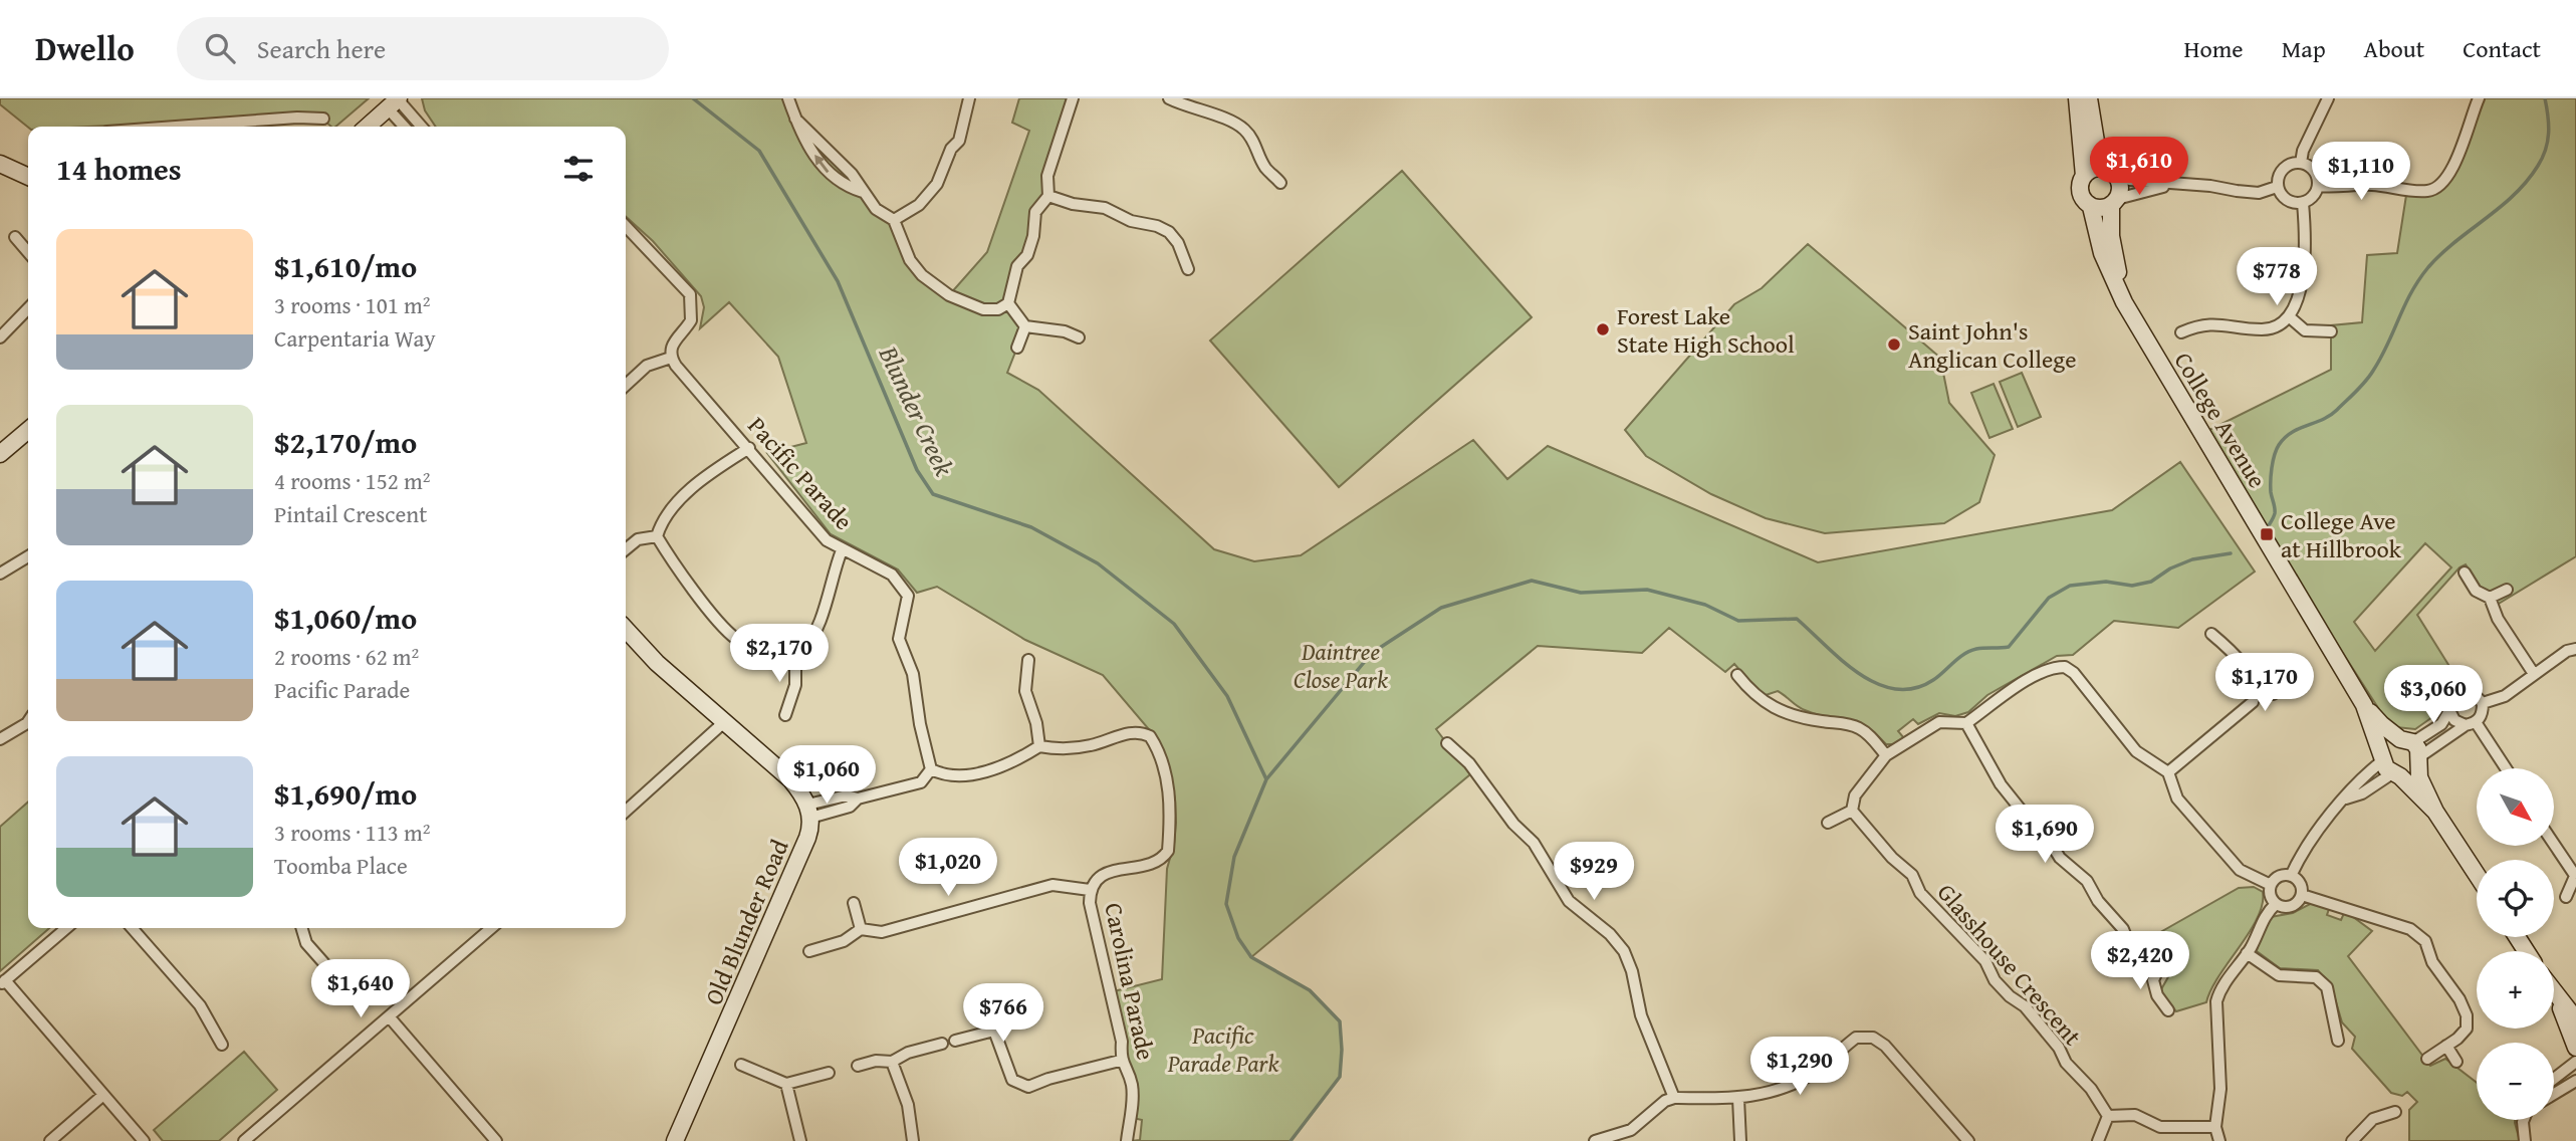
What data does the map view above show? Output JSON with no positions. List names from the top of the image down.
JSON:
{
  "streets": {
    "street": [
      "College Avenue",
      "Pacific Parade",
      "Old Blunder Road",
      "Glasshouse Crescent",
      "Carolina Parade"
    ]
  },
  "water": ["Blunder Creek"],
  "parks": ["Daintree Close Park", "Pacific Parade Park"],
  "places": {
    "other": ["Forest Lake State High School", "Saint John's Anglican College"],
    "transit": ["College Ave at Hillbrook"]
  },
  "north": "bottom right",
  "page": {
    "header": "Dwello",
    "search": "Search here",
    "nav": [
      "Home",
      "Map",
      "About",
      "Contact"
    ],
    "heading": "14 homes",
    "price": [
      "$1,610",
      "$1,110",
      "$778",
      "$2,170",
      "$1,170",
      "$3,060",
      "$1,060",
      "$1,690",
      "$1,020",
      "$929",
      "$2,420",
      "$1,640",
      "$766",
      "$1,290"
    ],
    "list": [
      {
        "name": "$1,610/mo",
        "note": "3 rooms · 101 m² · Carpentaria Way"
      },
      {
        "name": "$2,170/mo",
        "note": "4 rooms · 152 m² · Pintail Crescent"
      },
      {
        "name": "$1,060/mo",
        "note": "2 rooms · 62 m² · Pacific Parade"
      },
      {
        "name": "$1,690/mo",
        "note": "3 rooms · 113 m² · Toomba Place"
      }
    ],
    "map_buttons": ["+", "−"]
  }
}
